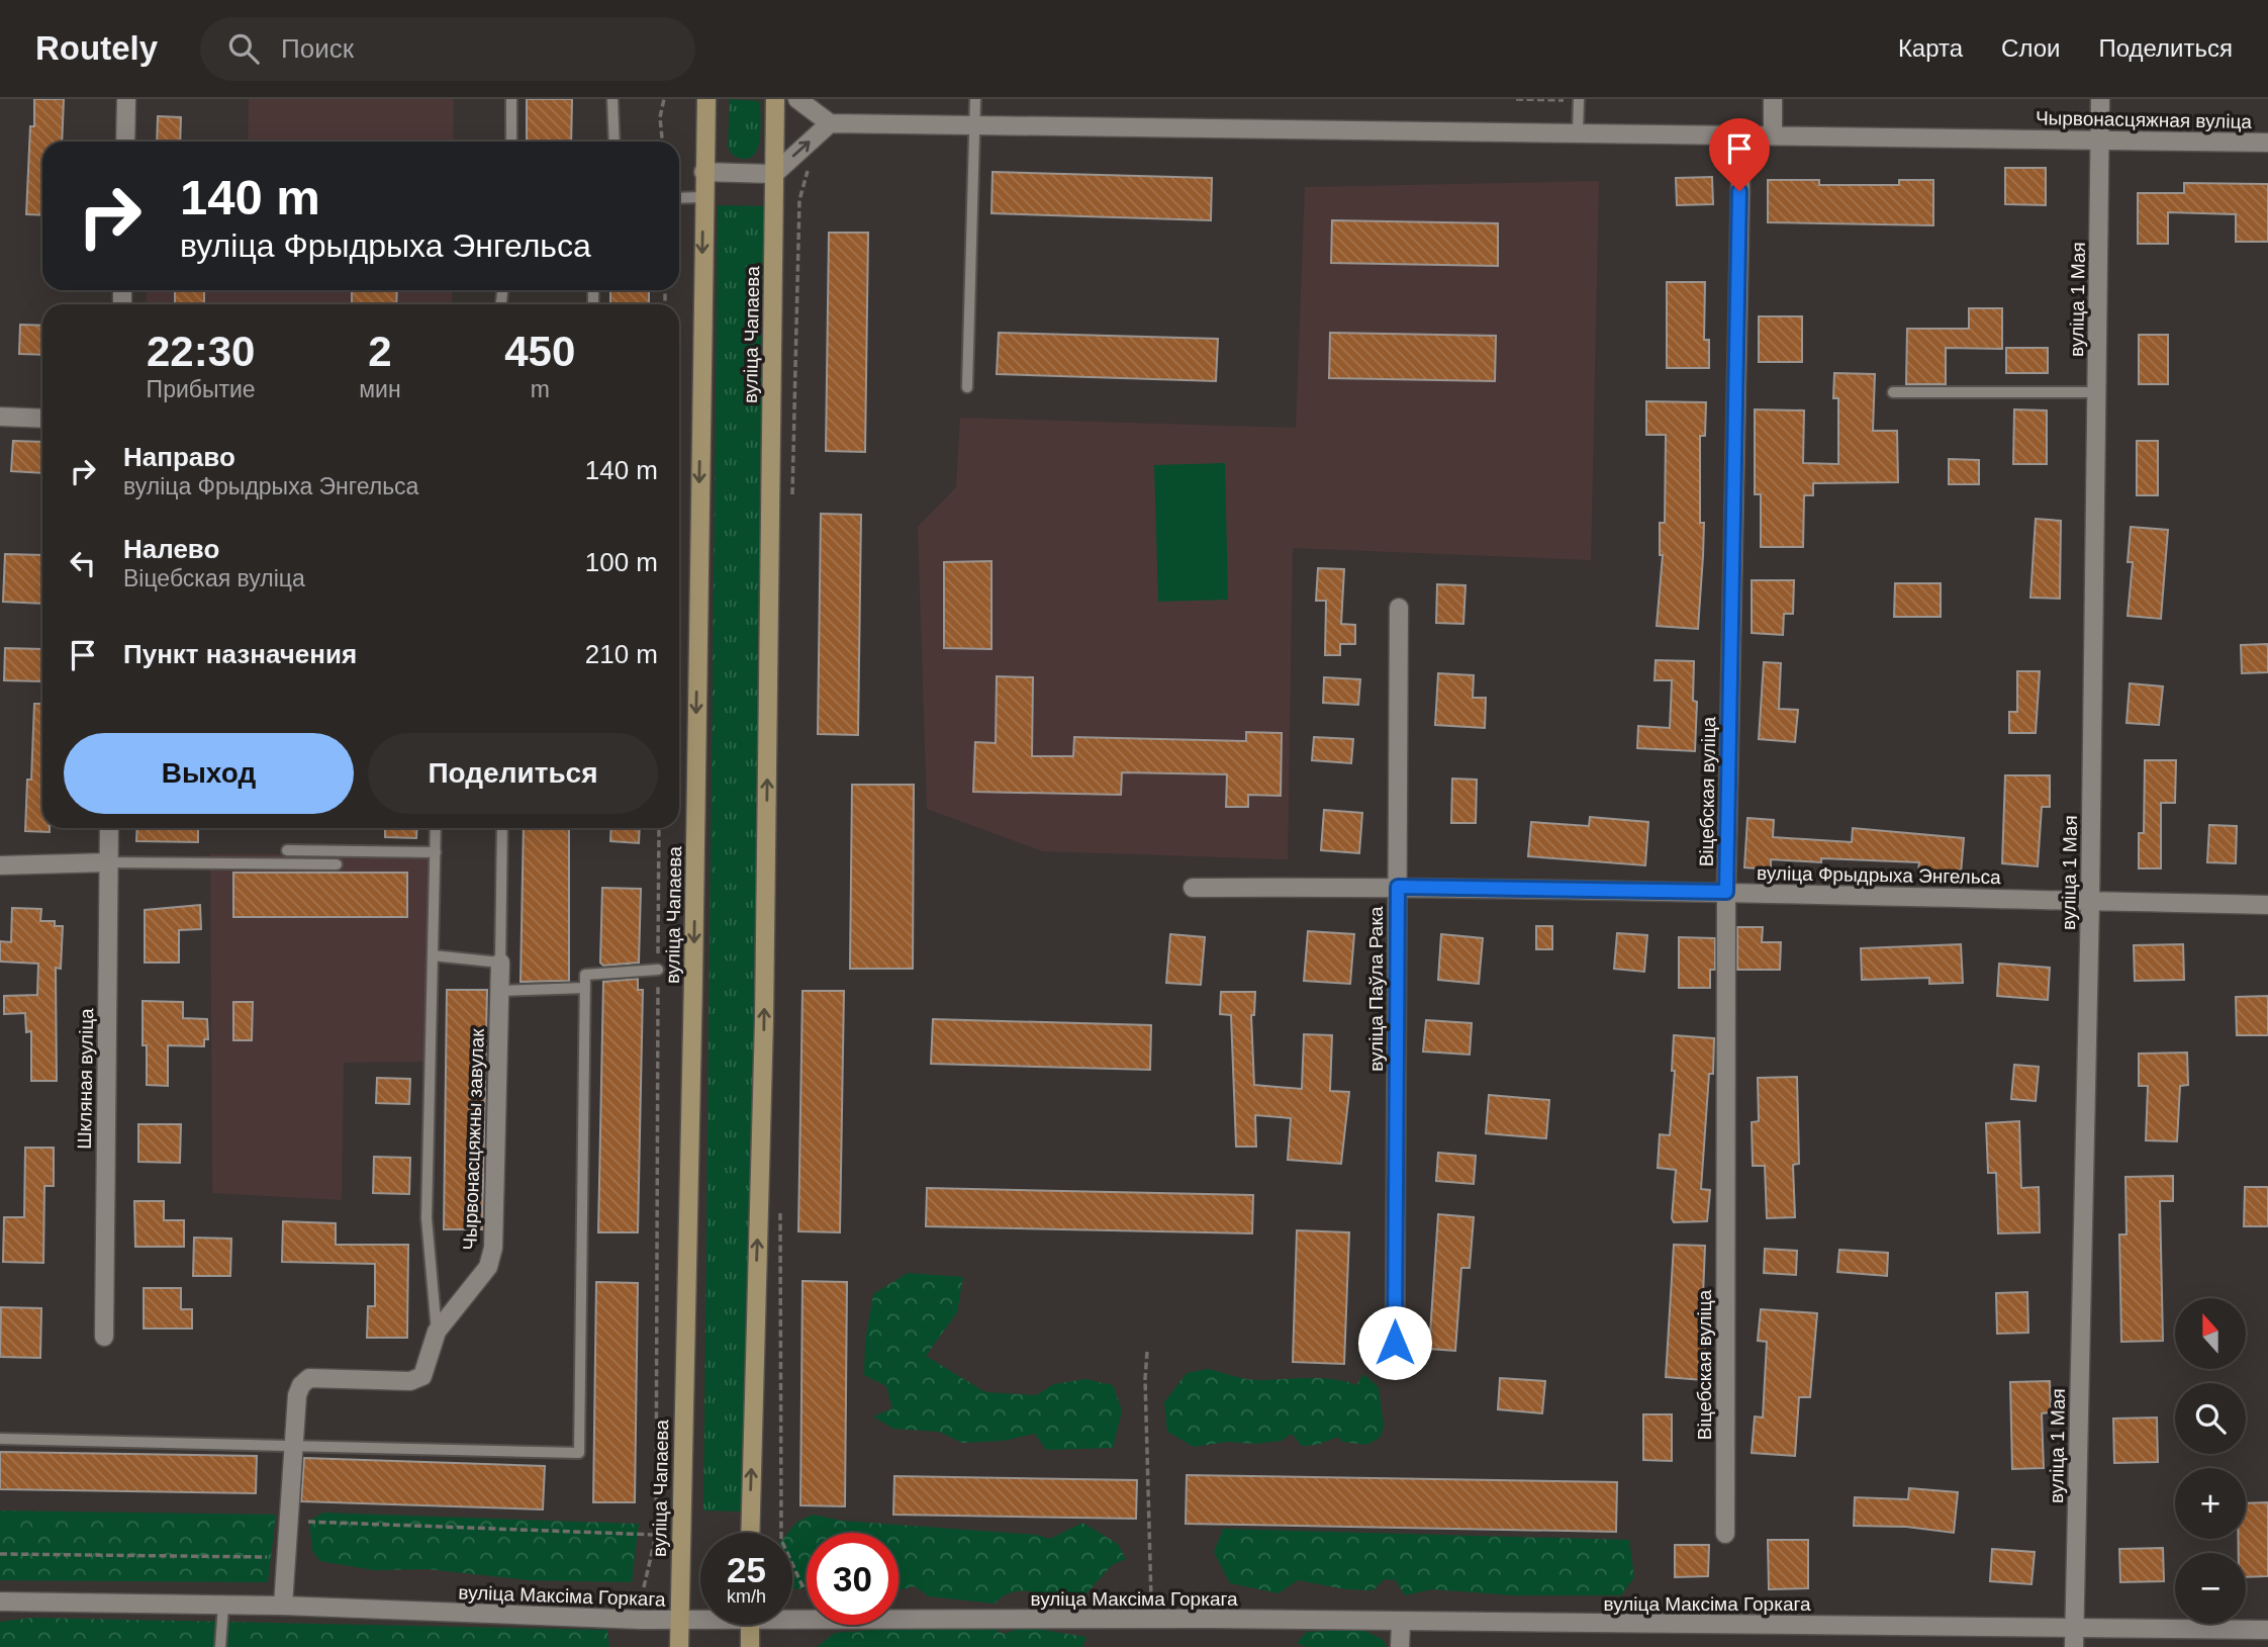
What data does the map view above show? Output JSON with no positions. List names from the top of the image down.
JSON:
{
  "streets": {
    "main road": ["вуліца Чапаева"],
    "street": [
      "Чырвонасцяжная вуліца",
      "вуліца 1 Мая",
      "Віцебская вуліца",
      "вуліца Фрыдрыха Энгельса",
      "вуліца Паўла Рака",
      "Шкляная вуліца",
      "Чырвонасцяжны завулак",
      "вуліца Максіма Горкага"
    ]
  },
  "crossings": [
    ["Чырвонасцяжная вуліца", "вуліца 1 Мая"],
    ["Чырвонасцяжная вуліца", "Віцебская вуліца"],
    ["вуліца 1 Мая", "вуліца Фрыдрыха Энгельса"],
    ["вуліца 1 Мая", "вуліца Максіма Горкага"],
    ["вуліца Чапаева", "вуліца Максіма Горкага"],
    ["Віцебская вуліца", "вуліца Фрыдрыха Энгельса"],
    ["вуліца Фрыдрыха Энгельса", "вуліца Паўла Рака"],
    ["Чырвонасцяжны завулак", "вуліца Максіма Горкага"]
  ],
  "north": "top",
  "page": {
    "header": "Routely",
    "search": "Поиск",
    "nav": ["Карта", "Слои", "Поделиться"],
    "turn": ["140 m", "вуліца Фрыдрыха Энгельса"],
    "eta": [
      "22:30",
      "Прибытие",
      "2",
      "мин",
      "450",
      "m"
    ],
    "list": [
      {
        "name": "Направо",
        "note": "вуліца Фрыдрыха Энгельса",
        "value": "140 m"
      },
      {
        "name": "Налево",
        "note": "Віцебская вуліца",
        "value": "100 m"
      },
      {
        "name": "Пункт назначения",
        "value": "210 m"
      }
    ],
    "buttons": ["Выход", "Поделиться"],
    "map_buttons": ["+", "−"],
    "speed": "25 km/h",
    "limit": "30"
  }
}
